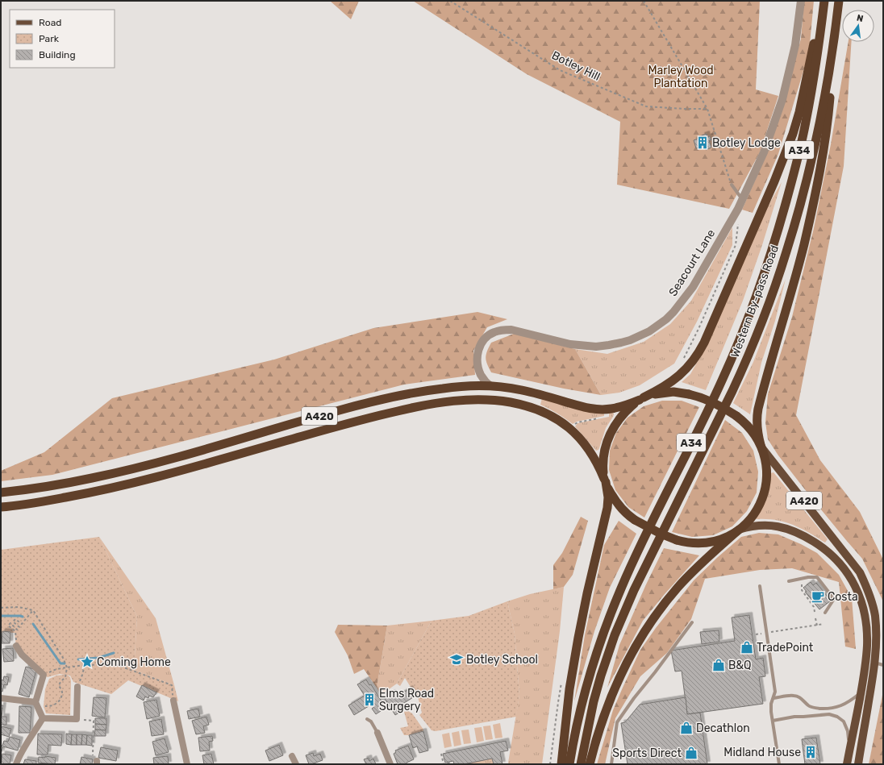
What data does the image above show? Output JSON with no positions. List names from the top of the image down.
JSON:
{
  "streets": {
    "highway": ["A34", "Western By-pass Road", "A420"],
    "street": ["Seacourt Lane"],
    "path": ["Botley Hill"]
  },
  "crossings": [
    ["Seacourt Lane", "A420"]
  ],
  "parks": ["Marley Wood Plantation"],
  "places": {
    "building": ["Botley Lodge", "Elms Road Surgery", "Midland House"],
    "cafe": ["Costa"],
    "shop": [
      "TradePoint",
      "B&Q",
      "Decathlon",
      "Sports Direct"
    ],
    "school or university": ["Botley School"],
    "place": ["Coming Home"]
  },
  "legend": ["Road", "Park", "Building"],
  "north": "top"
}
